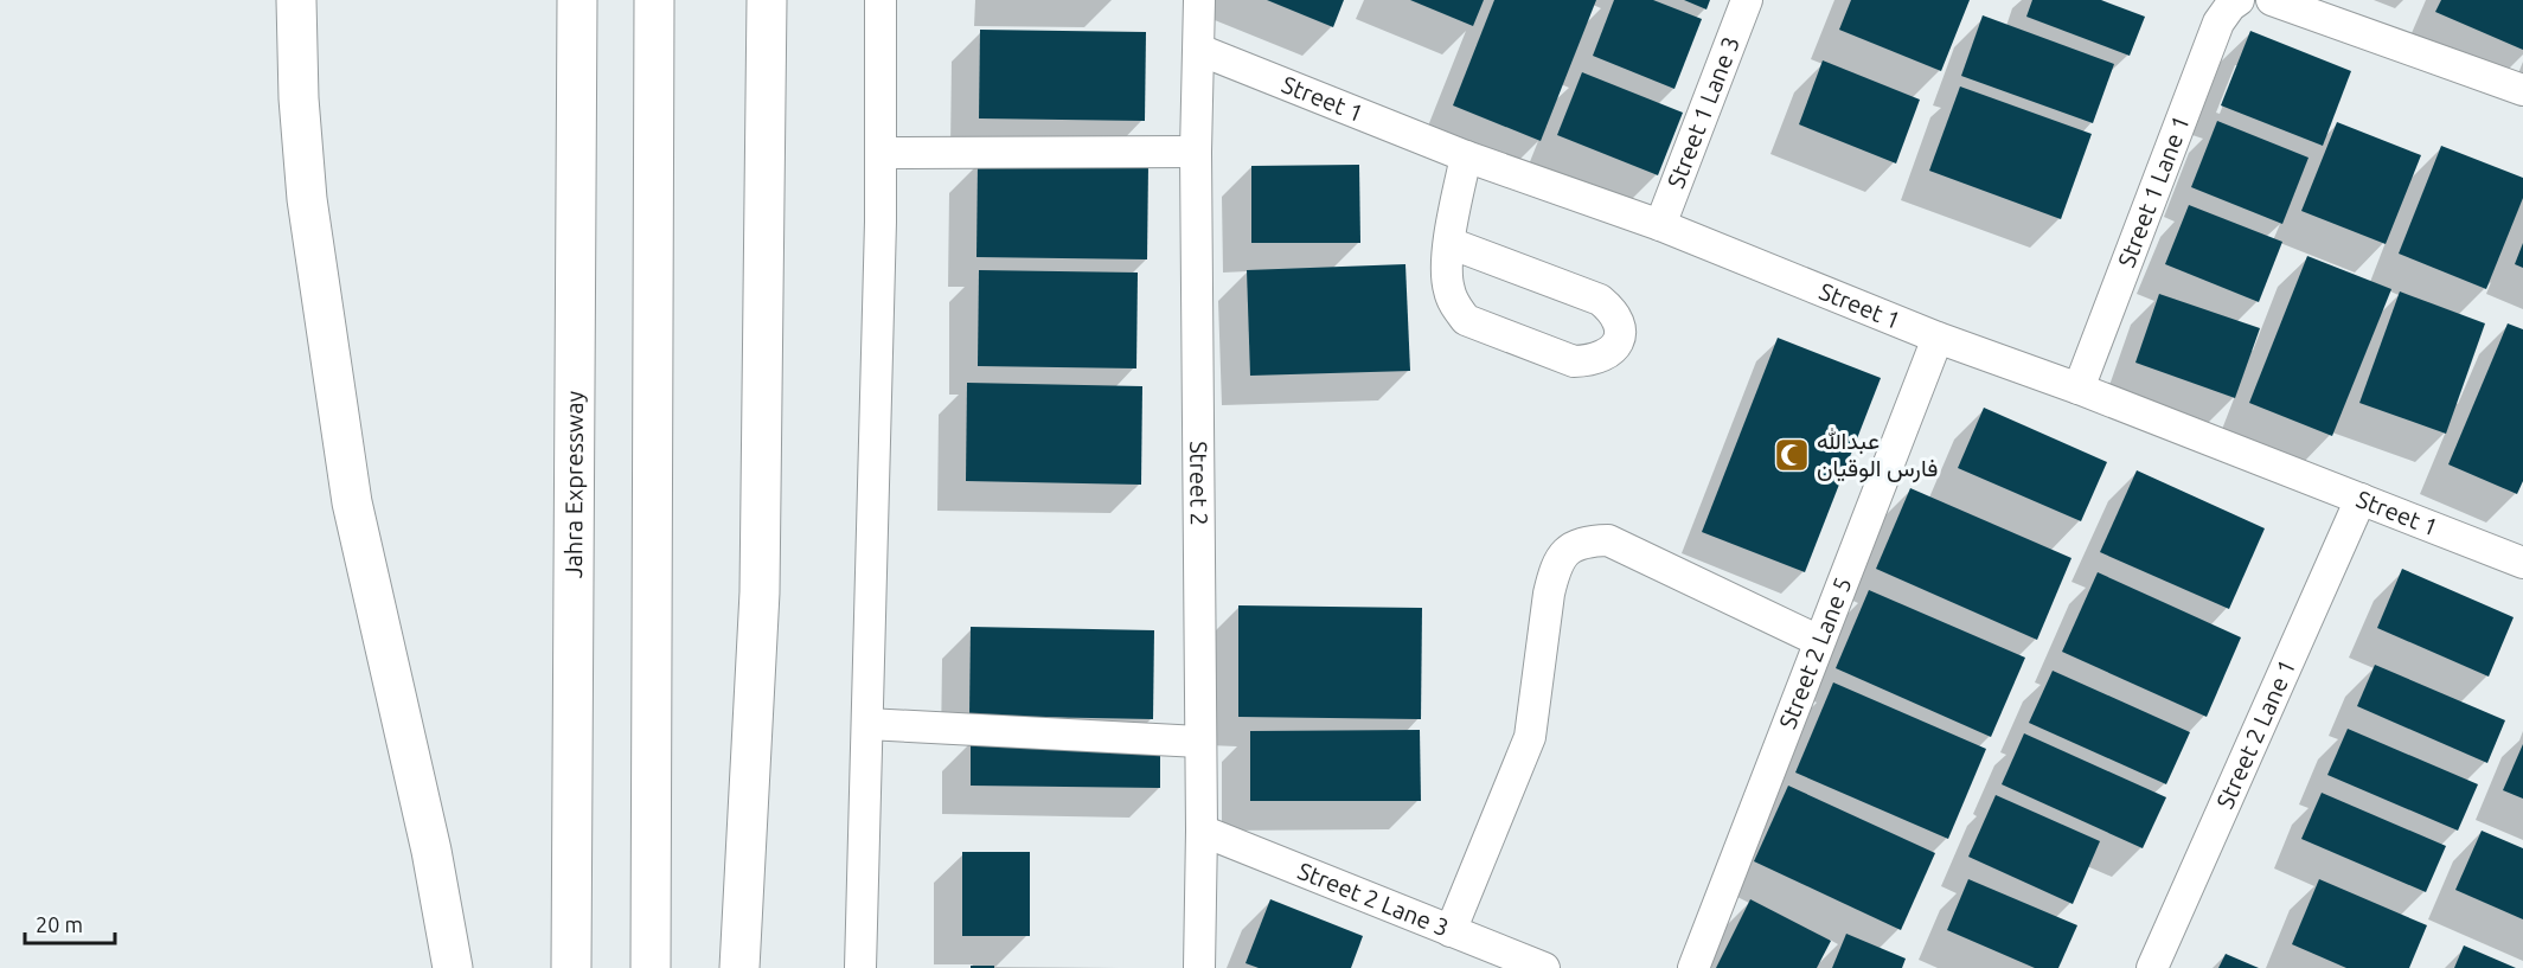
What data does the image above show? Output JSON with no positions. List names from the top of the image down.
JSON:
{
  "streets": {
    "highway": ["Jahra Expressway"],
    "street": [
      "Street 1",
      "Street 1 Lane 3",
      "Street 1 Lane 1",
      "Street 2",
      "Street 2 Lane 5",
      "Street 2 Lane 1",
      "Street 2 Lane 3"
    ]
  },
  "crossings": [
    ["Street 1", "Street 1 Lane 3"],
    ["Street 1", "Street 1 Lane 1"],
    ["Street 1", "Street 2"],
    ["Street 1", "Street 2 Lane 5"],
    ["Street 1", "Street 2 Lane 1"],
    ["Street 2", "Street 2 Lane 3"]
  ],
  "places": {
    "mosque": ["عبدالله فارس الوقيان"]
  },
  "scale_bar": "20 m"
}
